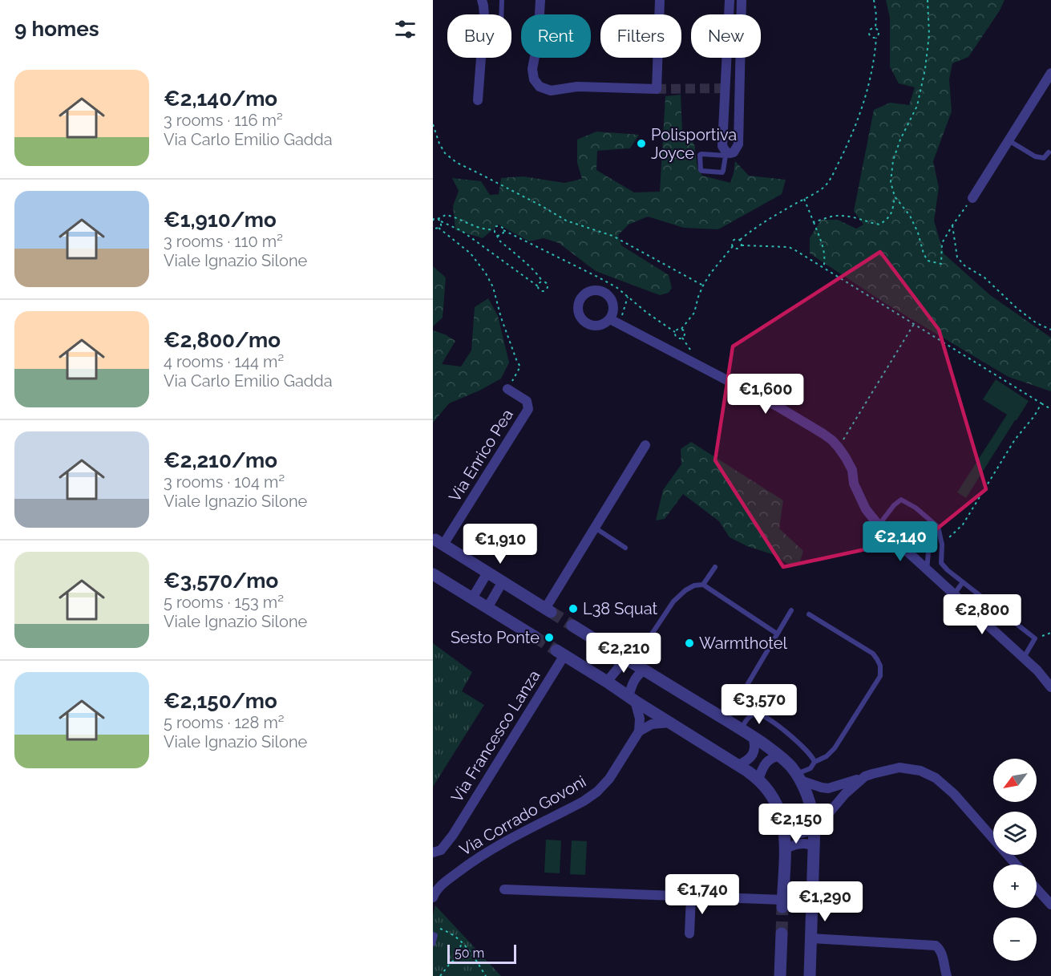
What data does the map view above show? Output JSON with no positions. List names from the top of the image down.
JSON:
{
  "streets": {
    "street": ["Via Enrico Pea", "Via Francesco Lanza", "Via Corrado Govoni"]
  },
  "places": [
    "Polisportiva Joyce",
    "L38 Squat",
    "Sesto Ponte",
    "Warmthotel"
  ],
  "scale_bar": "50 m",
  "north": "bottom left",
  "page": {
    "heading": "9 homes",
    "chip": [
      "Buy",
      "Rent",
      "Filters",
      "New"
    ],
    "list": [
      {
        "name": "€2,140/mo",
        "note": "3 rooms · 116 m² · Via Carlo Emilio Gadda"
      },
      {
        "name": "€1,910/mo",
        "note": "3 rooms · 110 m² · Viale Ignazio Silone"
      },
      {
        "name": "€2,800/mo",
        "note": "4 rooms · 144 m² · Via Carlo Emilio Gadda"
      },
      {
        "name": "€2,210/mo",
        "note": "3 rooms · 104 m² · Viale Ignazio Silone"
      },
      {
        "name": "€3,570/mo",
        "note": "5 rooms · 153 m² · Viale Ignazio Silone"
      },
      {
        "name": "€2,150/mo",
        "note": "5 rooms · 128 m² · Viale Ignazio Silone"
      }
    ],
    "price": [
      "€1,600",
      "€2,140",
      "€1,910",
      "€2,800",
      "€2,210",
      "€3,570",
      "€2,150",
      "€1,740",
      "€1,290"
    ],
    "map_buttons": ["+", "−"],
    "scale": "50 m"
  }
}
